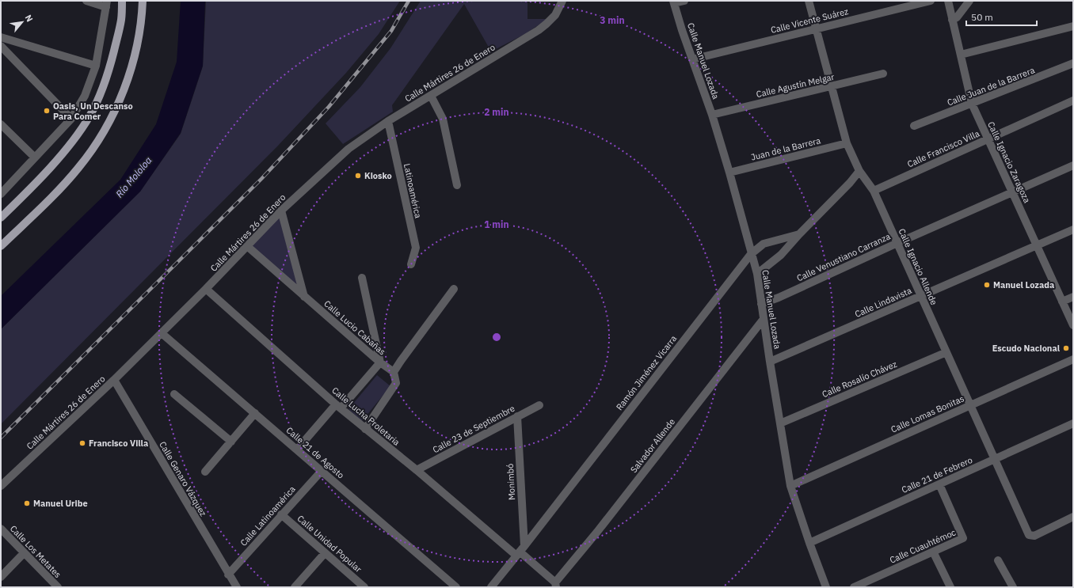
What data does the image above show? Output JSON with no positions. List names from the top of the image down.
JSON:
{
  "streets": {
    "street": [
      "Calle Vicente Suárez",
      "Calle Manuel Lozada",
      "Calle Mártires 26 de Enero",
      "Calle Agustín Melgar",
      "Calle Juan de la Barrera",
      "Juan de la Barrera",
      "Calle Francisco Villa",
      "Calle Ignacio Zaragoza",
      "Latinoamérica",
      "Calle Venustiano Carranza",
      "Calle Ignacio Allende",
      "Calle Lindavista",
      "Calle Lucio Cabañas",
      "Ramón Jiménez Vicarra",
      "Calle Rosalío Chávez",
      "Calle Lomas Bonitas",
      "Calle Lucha Proletaria",
      "Calle 23 de Septiembre",
      "Salvador Allende",
      "Calle 21 de Agosto",
      "Calle 21 de Febrero",
      "Calle Genaro Vázquez",
      "Monimbó",
      "Calle Latinoamérica",
      "Calle Unidad Popular",
      "Calle Cuauhtémoc",
      "Calle Los Metates"
    ]
  },
  "crossings": [
    ["Calle Vicente Suárez", "Calle Manuel Lozada"],
    ["Calle Vicente Suárez", "Calle Ignacio Allende"],
    ["Calle Manuel Lozada", "Calle Agustín Melgar"],
    ["Calle Manuel Lozada", "Juan de la Barrera"],
    ["Calle Manuel Lozada", "Calle Venustiano Carranza"],
    ["Calle Manuel Lozada", "Calle Lindavista"],
    ["Calle Manuel Lozada", "Ramón Jiménez Vicarra"],
    ["Calle Manuel Lozada", "Calle Rosalío Chávez"],
    ["Calle Manuel Lozada", "Calle Lomas Bonitas"],
    ["Calle Manuel Lozada", "Salvador Allende"],
    ["Calle Manuel Lozada", "Calle 21 de Febrero"],
    ["Calle Mártires 26 de Enero", "Latinoamérica"],
    ["Calle Mártires 26 de Enero", "Calle Lucio Cabañas"],
    ["Calle Mártires 26 de Enero", "Calle Lucha Proletaria"],
    ["Calle Mártires 26 de Enero", "Calle 21 de Agosto"],
    ["Calle Mártires 26 de Enero", "Calle Genaro Vázquez"],
    ["Calle Agustín Melgar", "Calle Ignacio Allende"],
    ["Calle Juan de la Barrera", "Calle Ignacio Zaragoza"],
    ["Juan de la Barrera", "Calle Ignacio Allende"],
    ["Calle Francisco Villa", "Calle Ignacio Zaragoza"],
    ["Calle Francisco Villa", "Calle Ignacio Allende"],
    ["Calle Ignacio Zaragoza", "Calle Venustiano Carranza"],
    ["Calle Ignacio Zaragoza", "Calle Lindavista"],
    ["Calle Venustiano Carranza", "Calle Ignacio Allende"],
    ["Calle Ignacio Allende", "Calle Lindavista"],
    ["Calle Ignacio Allende", "Calle Rosalío Chávez"],
    ["Calle Ignacio Allende", "Calle Lomas Bonitas"],
    ["Calle Ignacio Allende", "Calle 21 de Febrero"],
    ["Ramón Jiménez Vicarra", "Calle Lucha Proletaria"],
    ["Ramón Jiménez Vicarra", "Monimbó"],
    ["Calle Lucha Proletaria", "Calle 23 de Septiembre"],
    ["Calle Lucha Proletaria", "Salvador Allende"],
    ["Calle Lucha Proletaria", "Monimbó"],
    ["Calle 23 de Septiembre", "Monimbó"],
    ["Calle 21 de Agosto", "Calle Latinoamérica"],
    ["Calle 21 de Febrero", "Calle Cuauhtémoc"],
    ["Calle Genaro Vázquez", "Calle Latinoamérica"],
    ["Calle Latinoamérica", "Calle Unidad Popular"]
  ],
  "water": ["Río Mololoa"],
  "places": [
    "Oasis, Un Descanso Para Comer",
    "Kiosko",
    "Manuel Lozada",
    "Escudo Nacional",
    "Francisco Villa",
    "Manuel Uribe"
  ],
  "scale_bar": "50 m",
  "north": "top right",
  "rings": ["3 min", "2 min", "1 min"]
}
